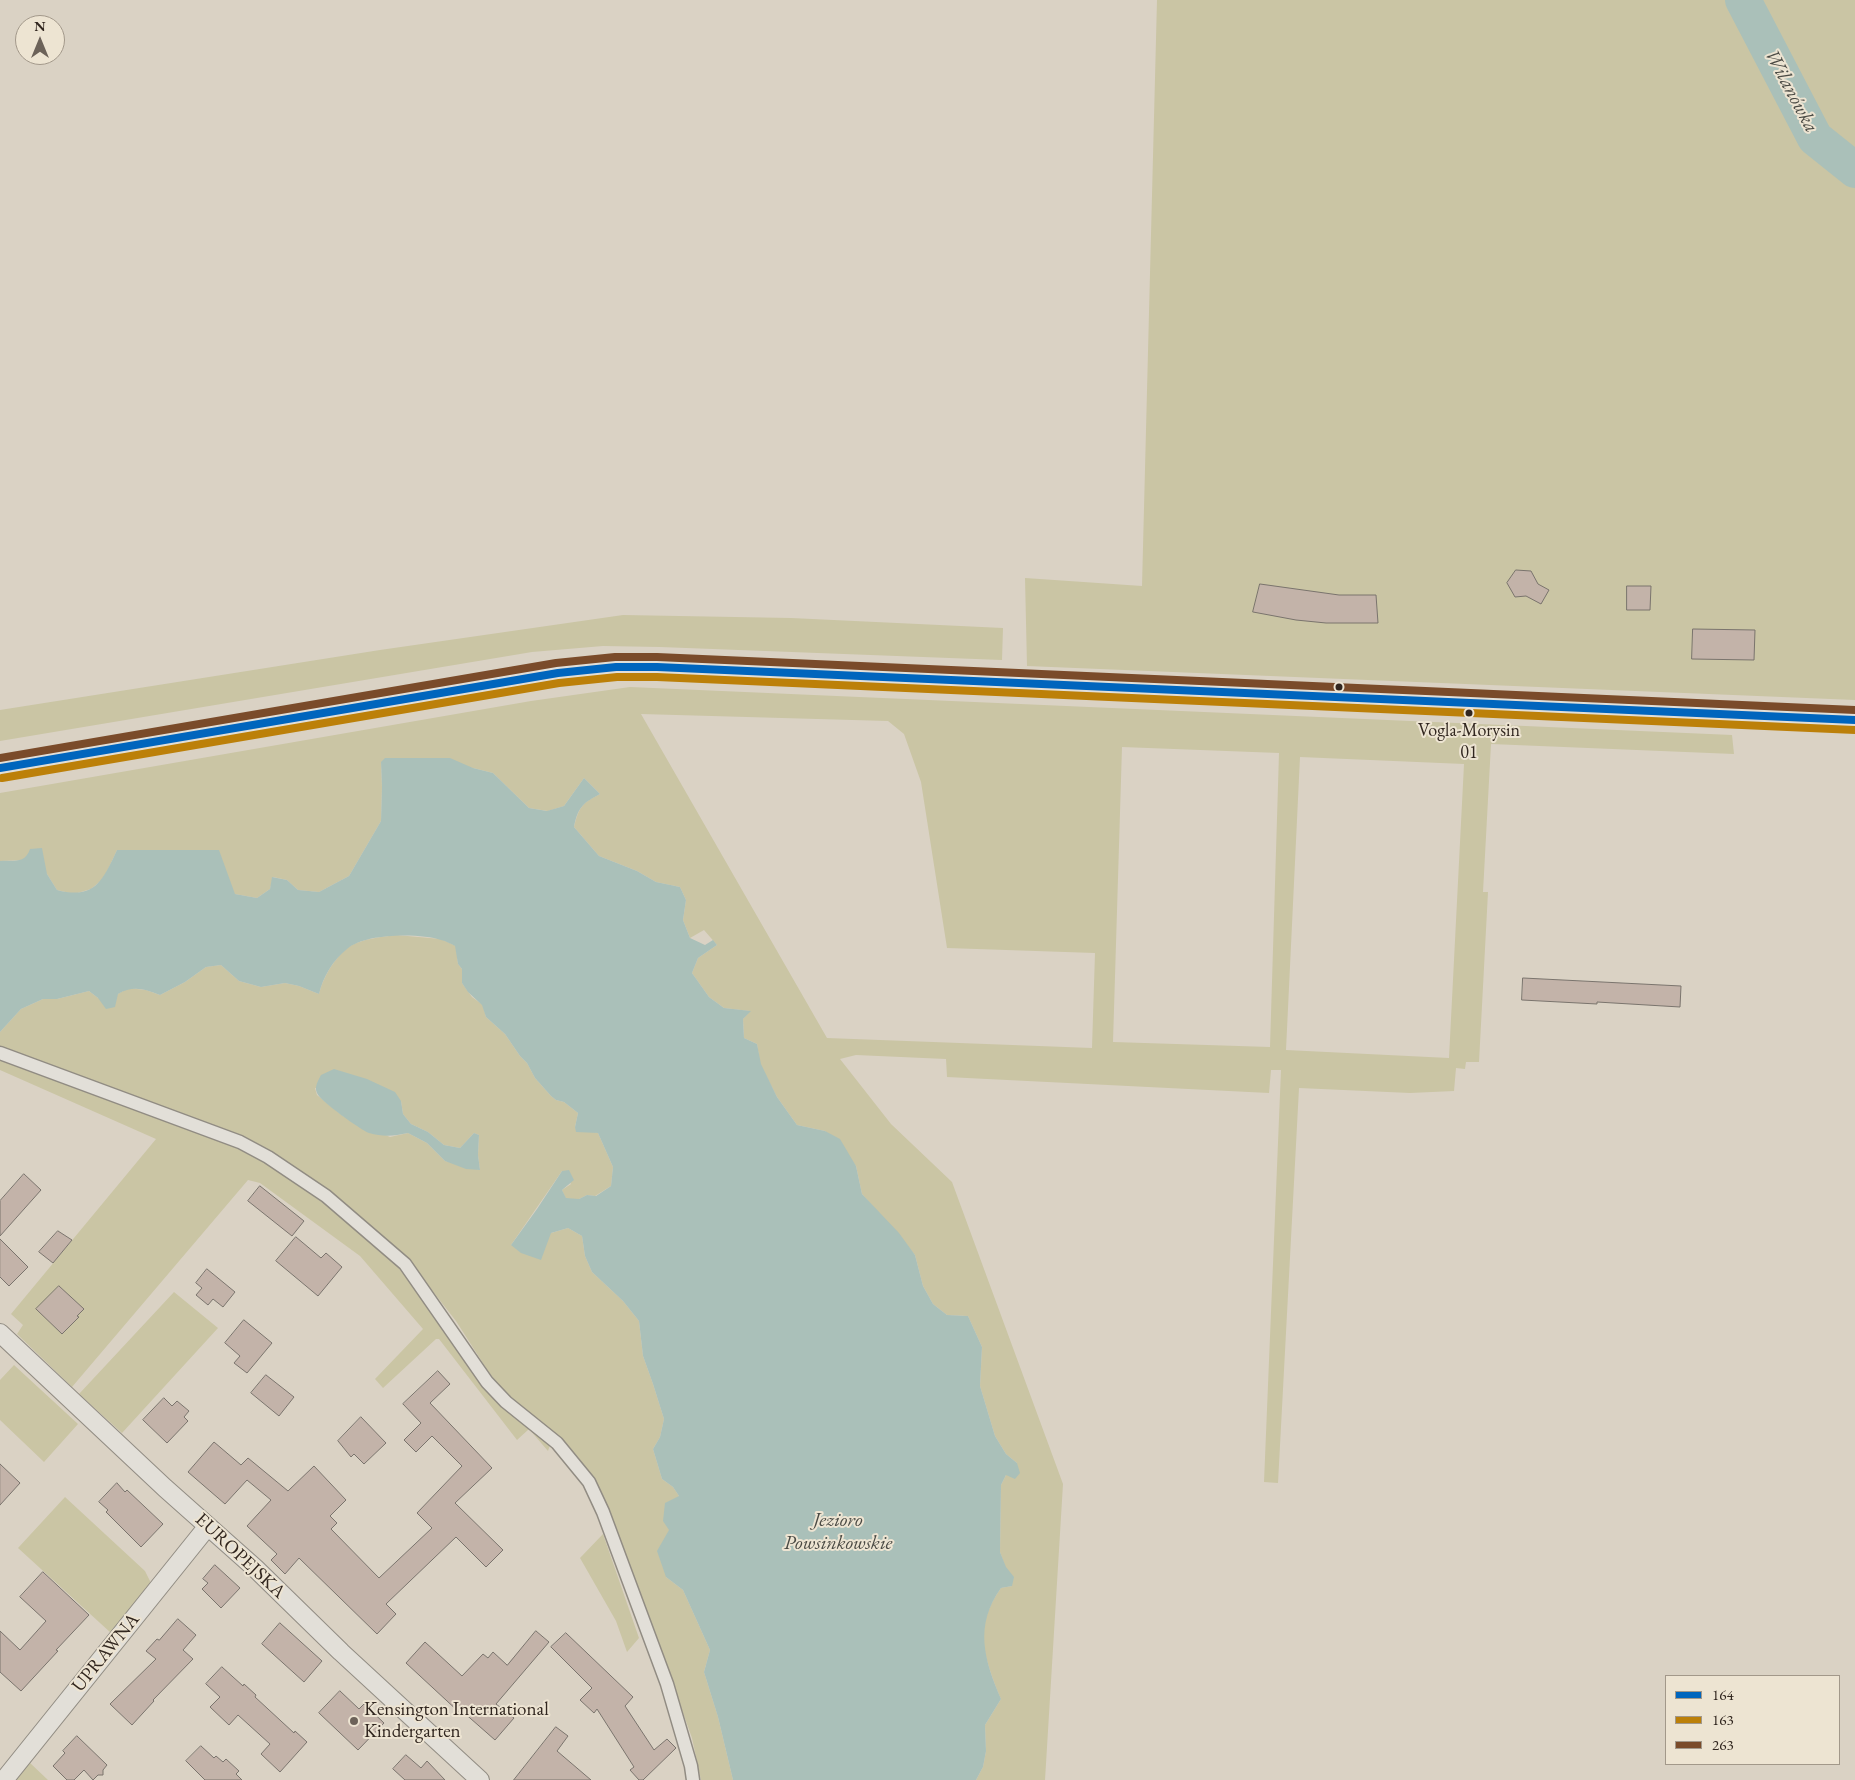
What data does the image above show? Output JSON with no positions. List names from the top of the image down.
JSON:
{
  "streets": {
    "street": ["EUROPEJSKA", "UPRAWNA"]
  },
  "crossings": [
    ["EUROPEJSKA", "UPRAWNA"]
  ],
  "water": ["Wilanówka", "Jezioro Powsinkowskie"],
  "places": ["Vogla-Morysin 01", "Kensington International Kindergarten"],
  "lines": ["transit line 263", "transit line 164", "transit line 163"],
  "legend": ["164", "163", "263"],
  "north": "top"
}
